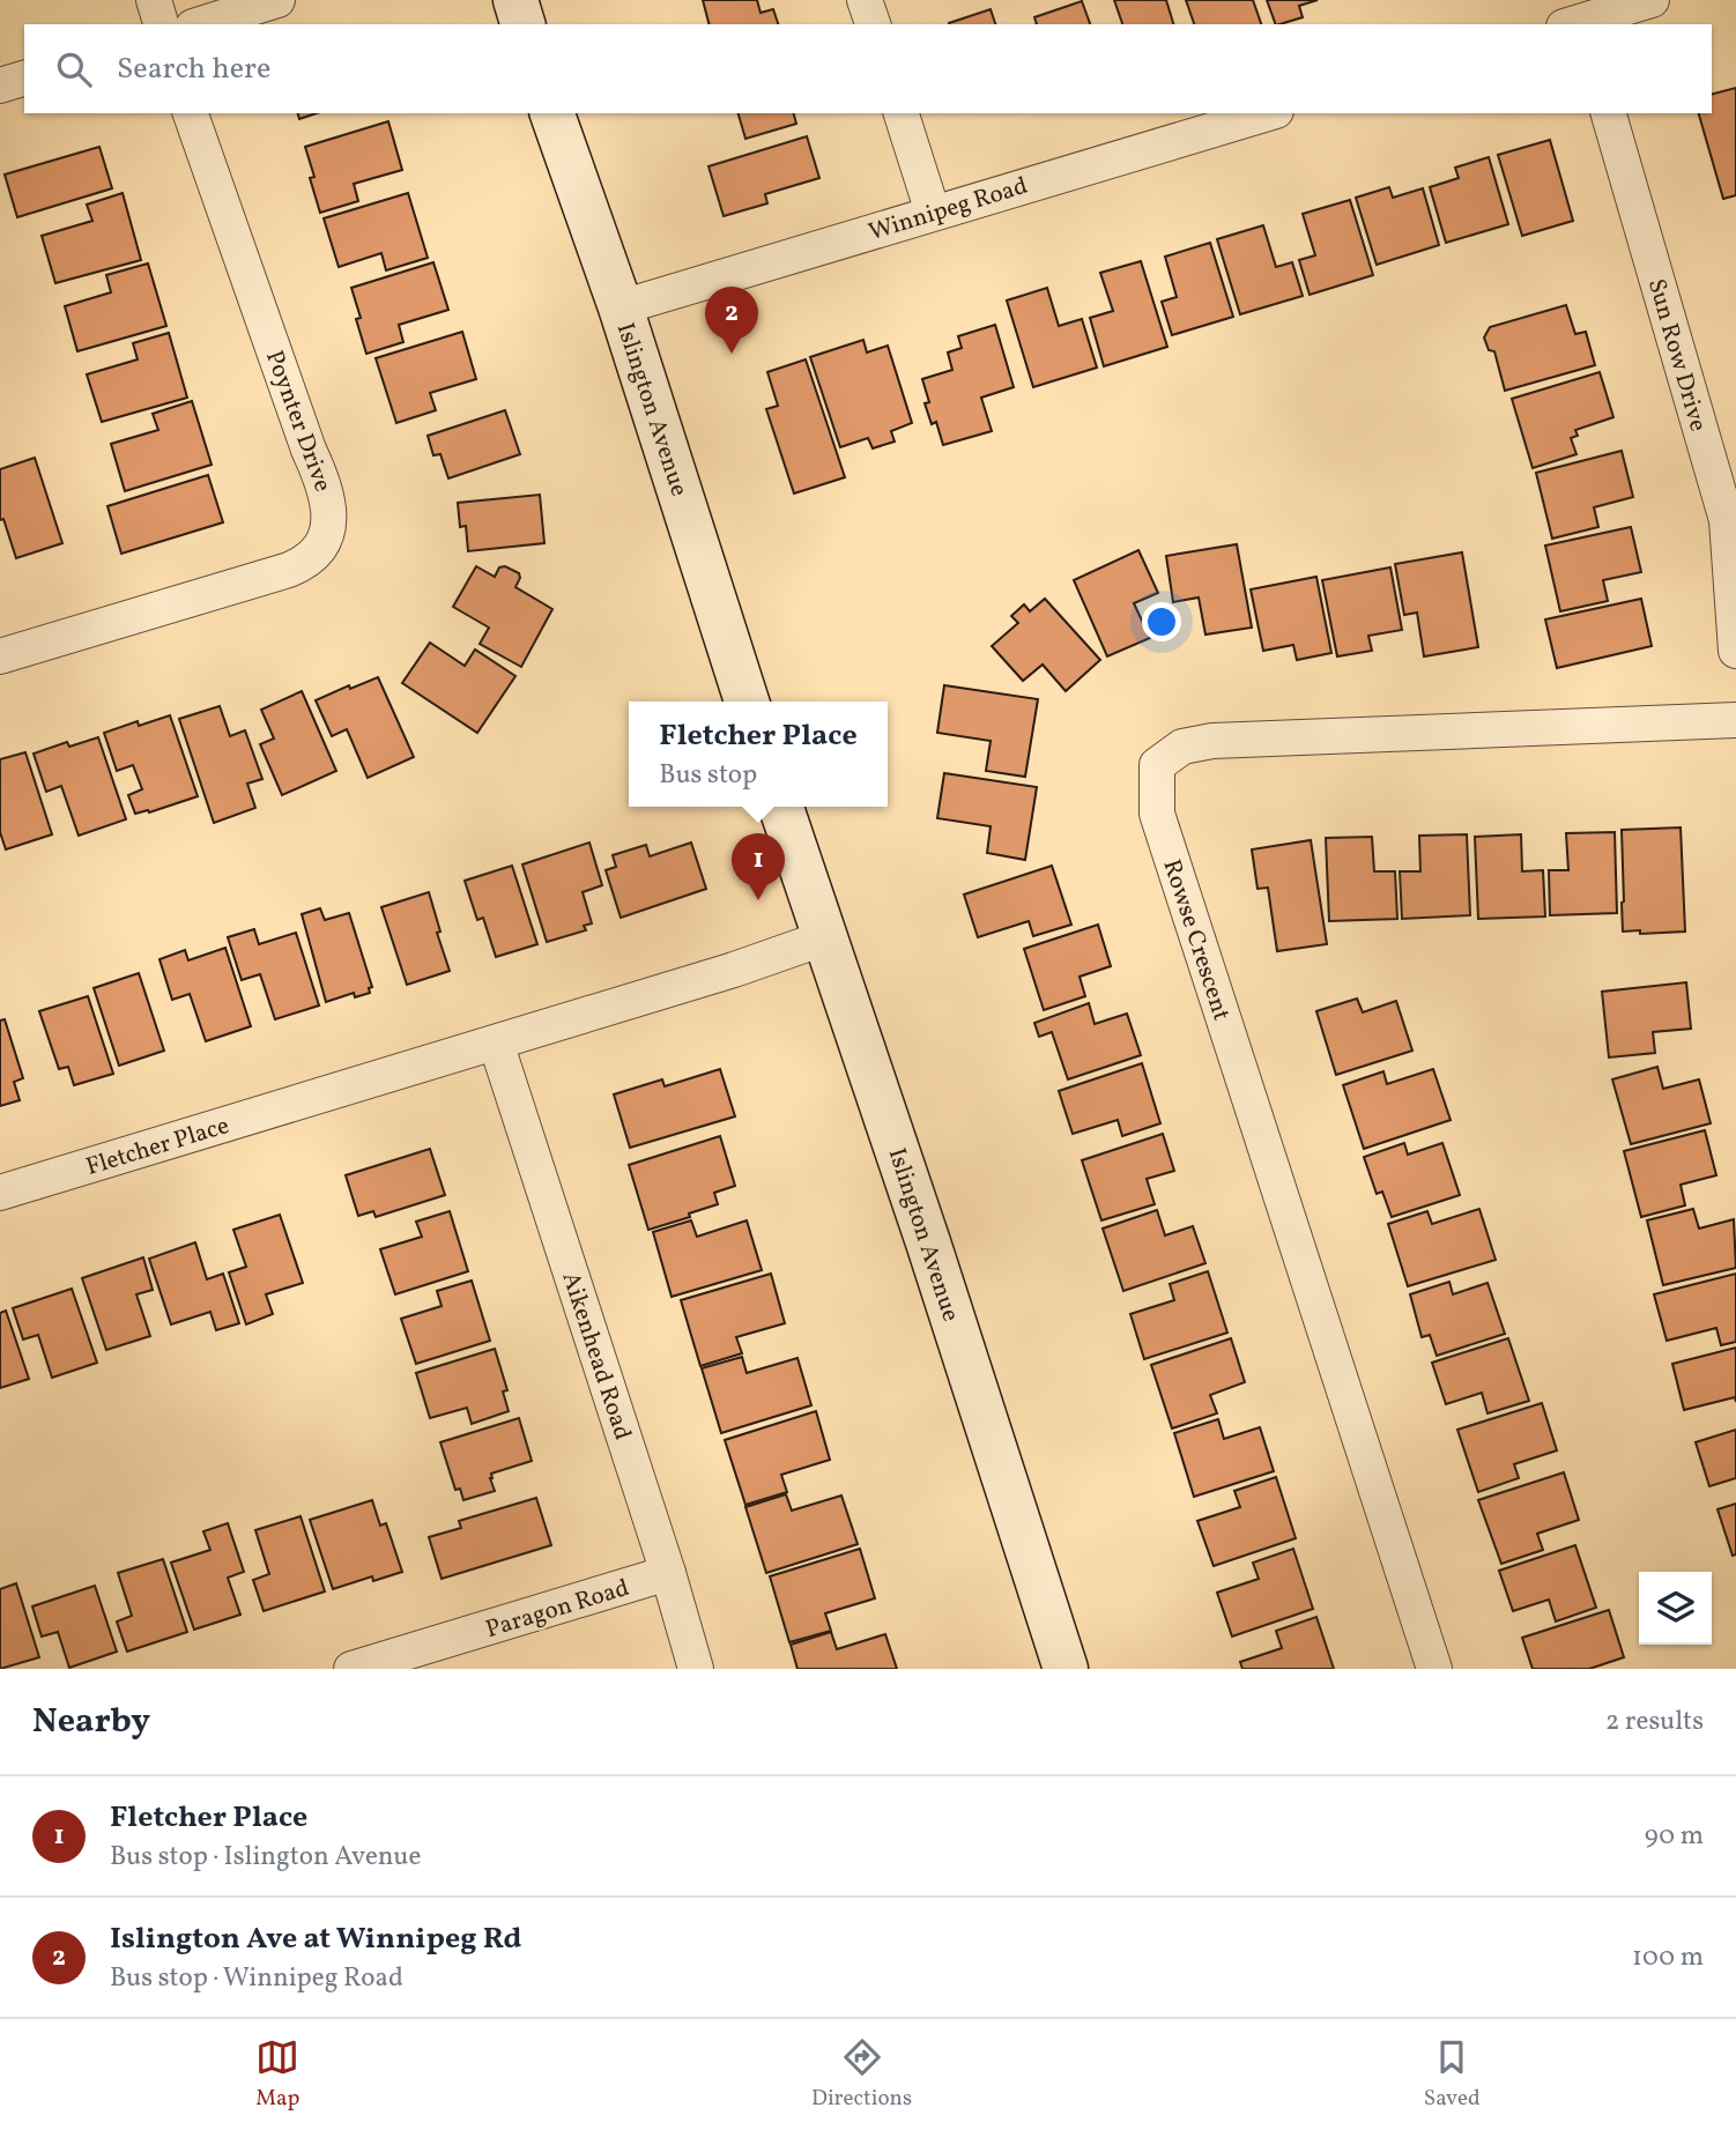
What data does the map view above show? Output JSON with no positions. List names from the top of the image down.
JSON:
{
  "streets": {
    "main road": ["Islington Avenue"],
    "street": [
      "Winnipeg Road",
      "Sun Row Drive",
      "Poynter Drive",
      "Rowse Crescent",
      "Fletcher Place",
      "Aikenhead Road",
      "Paragon Road"
    ]
  },
  "crossings": [
    ["Winnipeg Road", "Islington Avenue"],
    ["Islington Avenue", "Fletcher Place"],
    ["Fletcher Place", "Aikenhead Road"],
    ["Aikenhead Road", "Paragon Road"]
  ],
  "page": {
    "search": "Search here",
    "pins": ["2", "1"],
    "popup": ["Fletcher Place", "Bus stop"],
    "heading": ["Nearby", "2 results"],
    "list": [
      {
        "mark": "1",
        "name": "Fletcher Place",
        "note": "Bus stop · Islington Avenue",
        "value": "90 m"
      },
      {
        "mark": "2",
        "name": "Islington Ave at Winnipeg Rd",
        "note": "Bus stop · Winnipeg Road",
        "value": "100 m"
      }
    ],
    "nav": ["Map", "Directions", "Saved"]
  }
}
